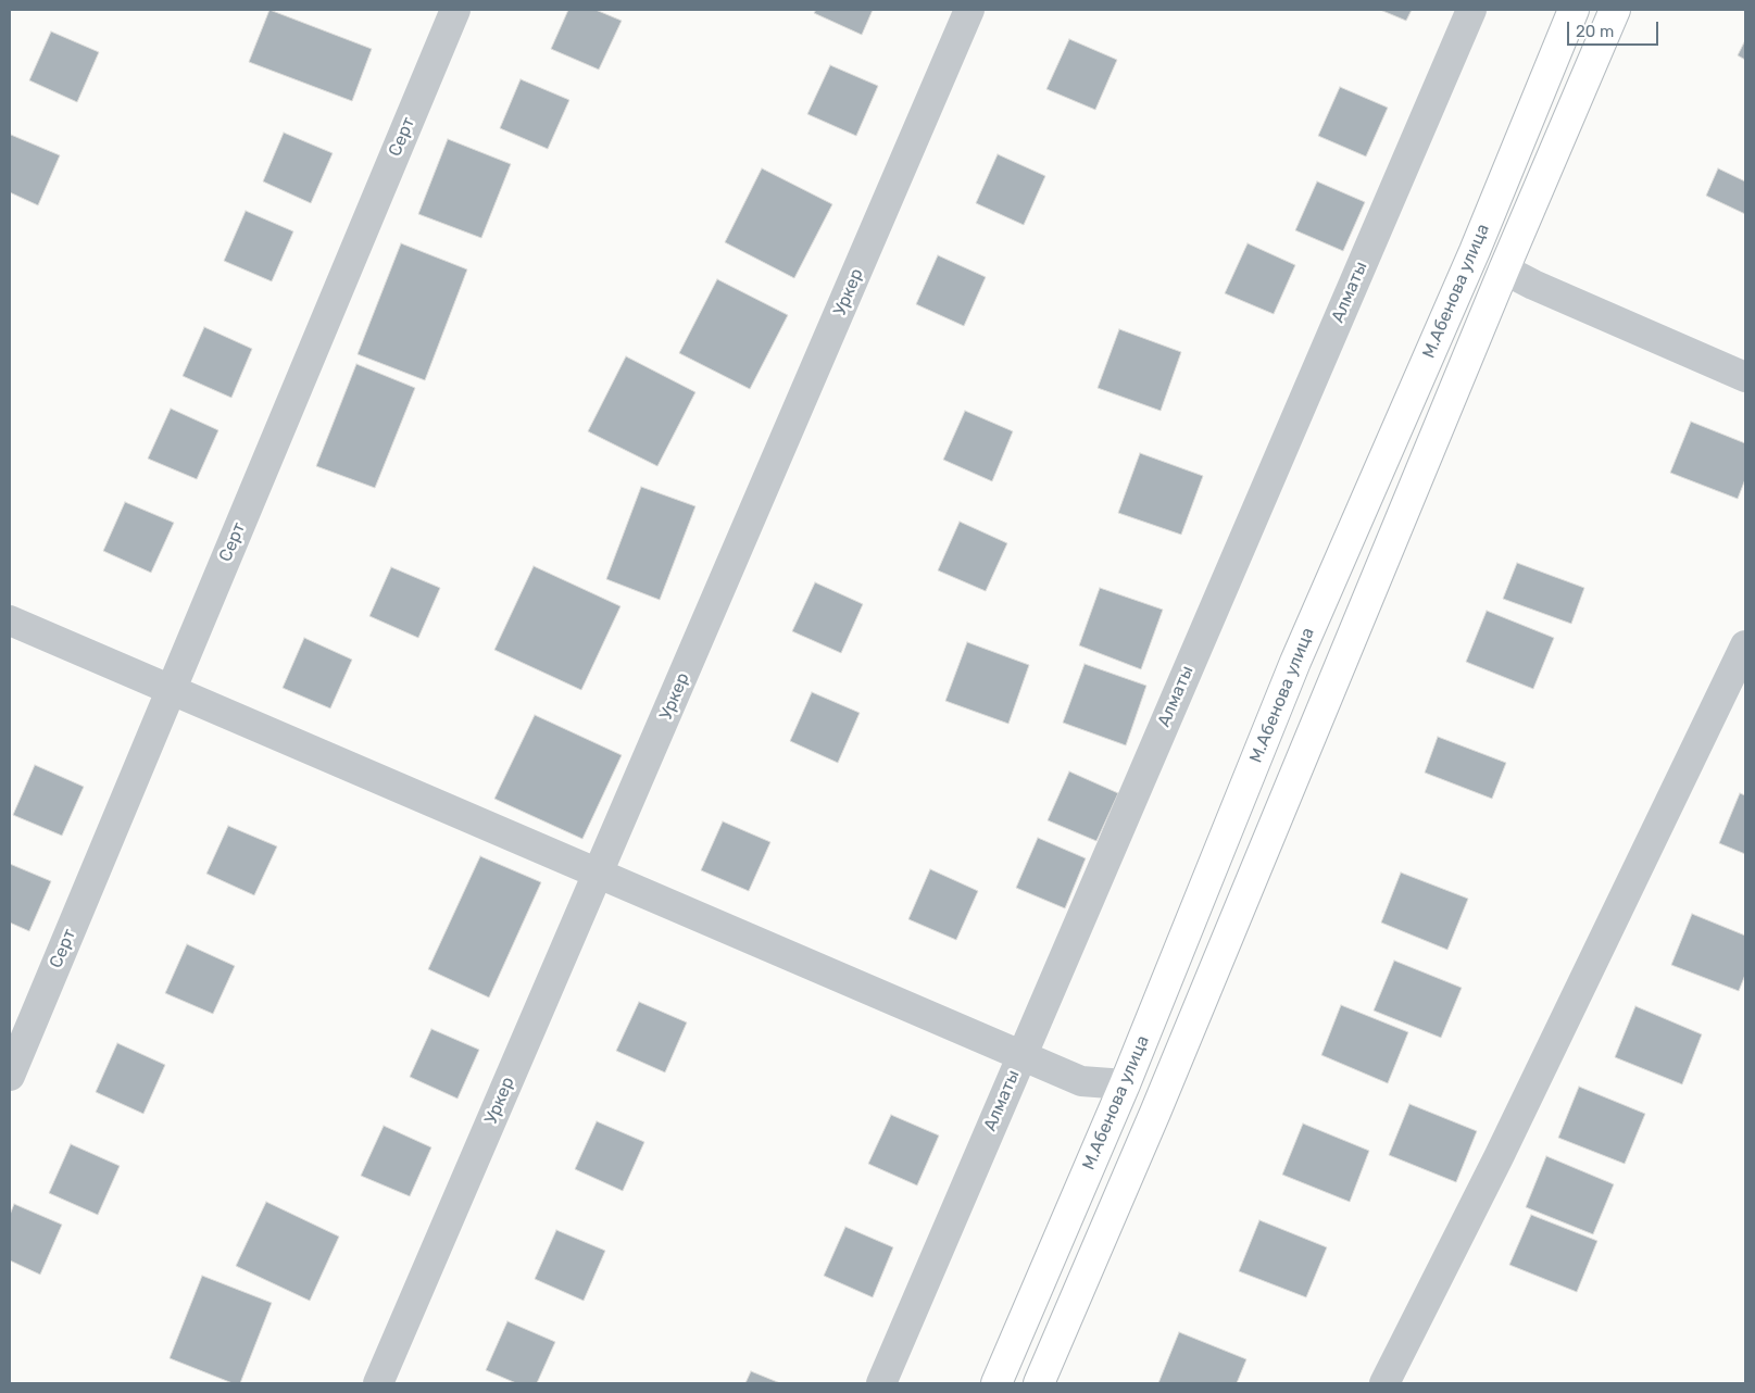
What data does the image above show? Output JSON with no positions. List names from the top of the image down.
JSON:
{
  "streets": {
    "main road": ["М.Абенова улица"],
    "street": ["Серт", "Уркер", "Алматы"]
  },
  "scale_bar": "20 m"
}
